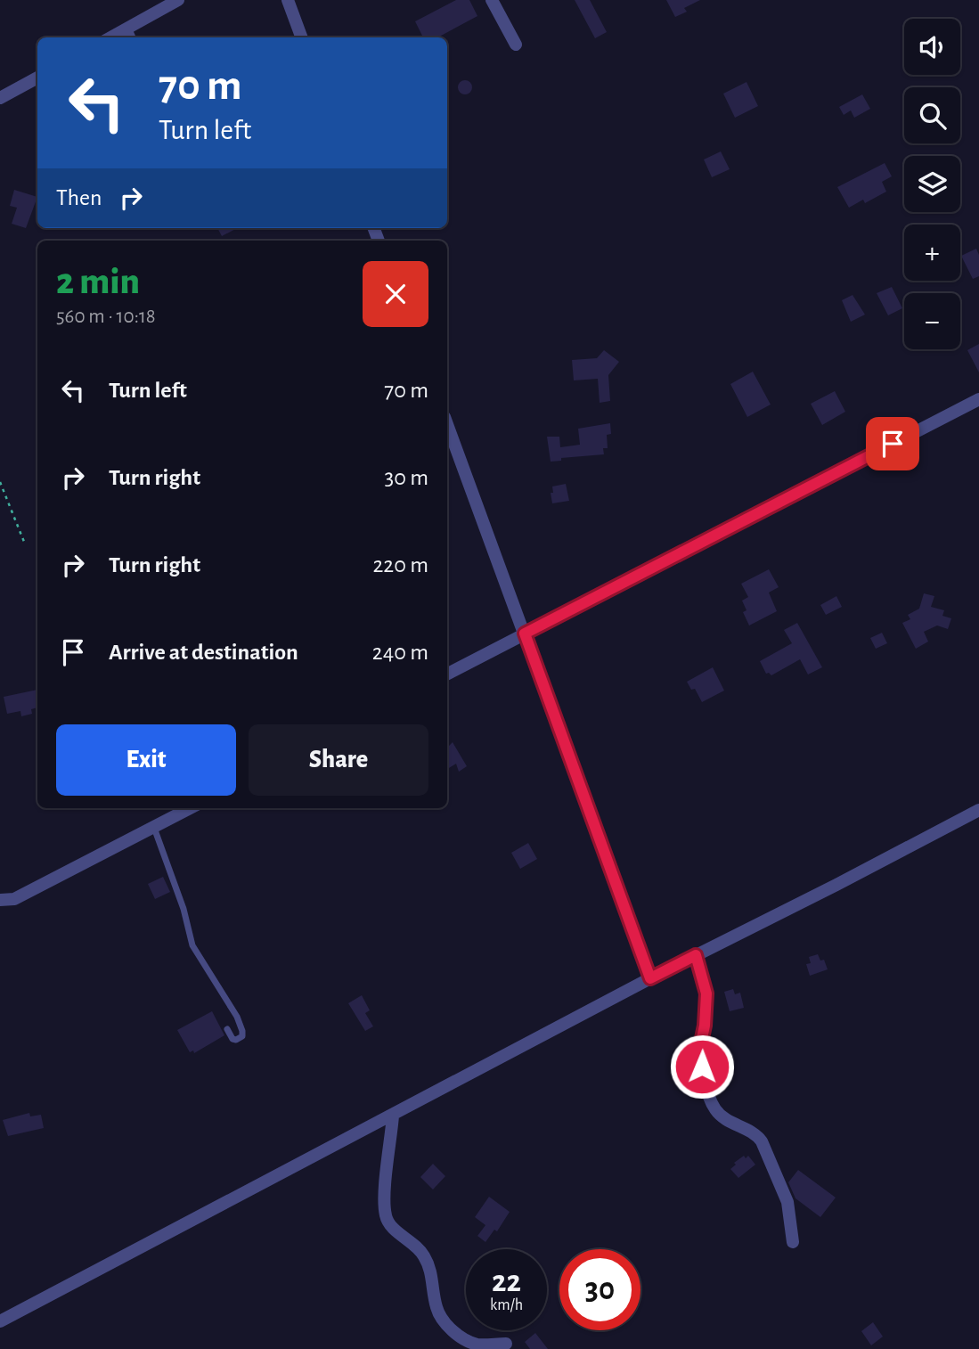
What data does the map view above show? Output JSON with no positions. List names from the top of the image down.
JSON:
{
  "page": {
    "map_buttons": ["+", "−"],
    "turn": ["70 m", "Turn left"],
    "then": "Then",
    "heading": ["2 min", "560 m · 10:18"],
    "list": [
      {
        "name": "Turn left",
        "value": "70 m"
      },
      {
        "name": "Turn right",
        "value": "30 m"
      },
      {
        "name": "Turn right",
        "value": "220 m"
      },
      {
        "name": "Arrive at destination",
        "value": "240 m"
      }
    ],
    "buttons": ["Exit", "Share"],
    "speed": "22 km/h",
    "limit": "30"
  }
}
